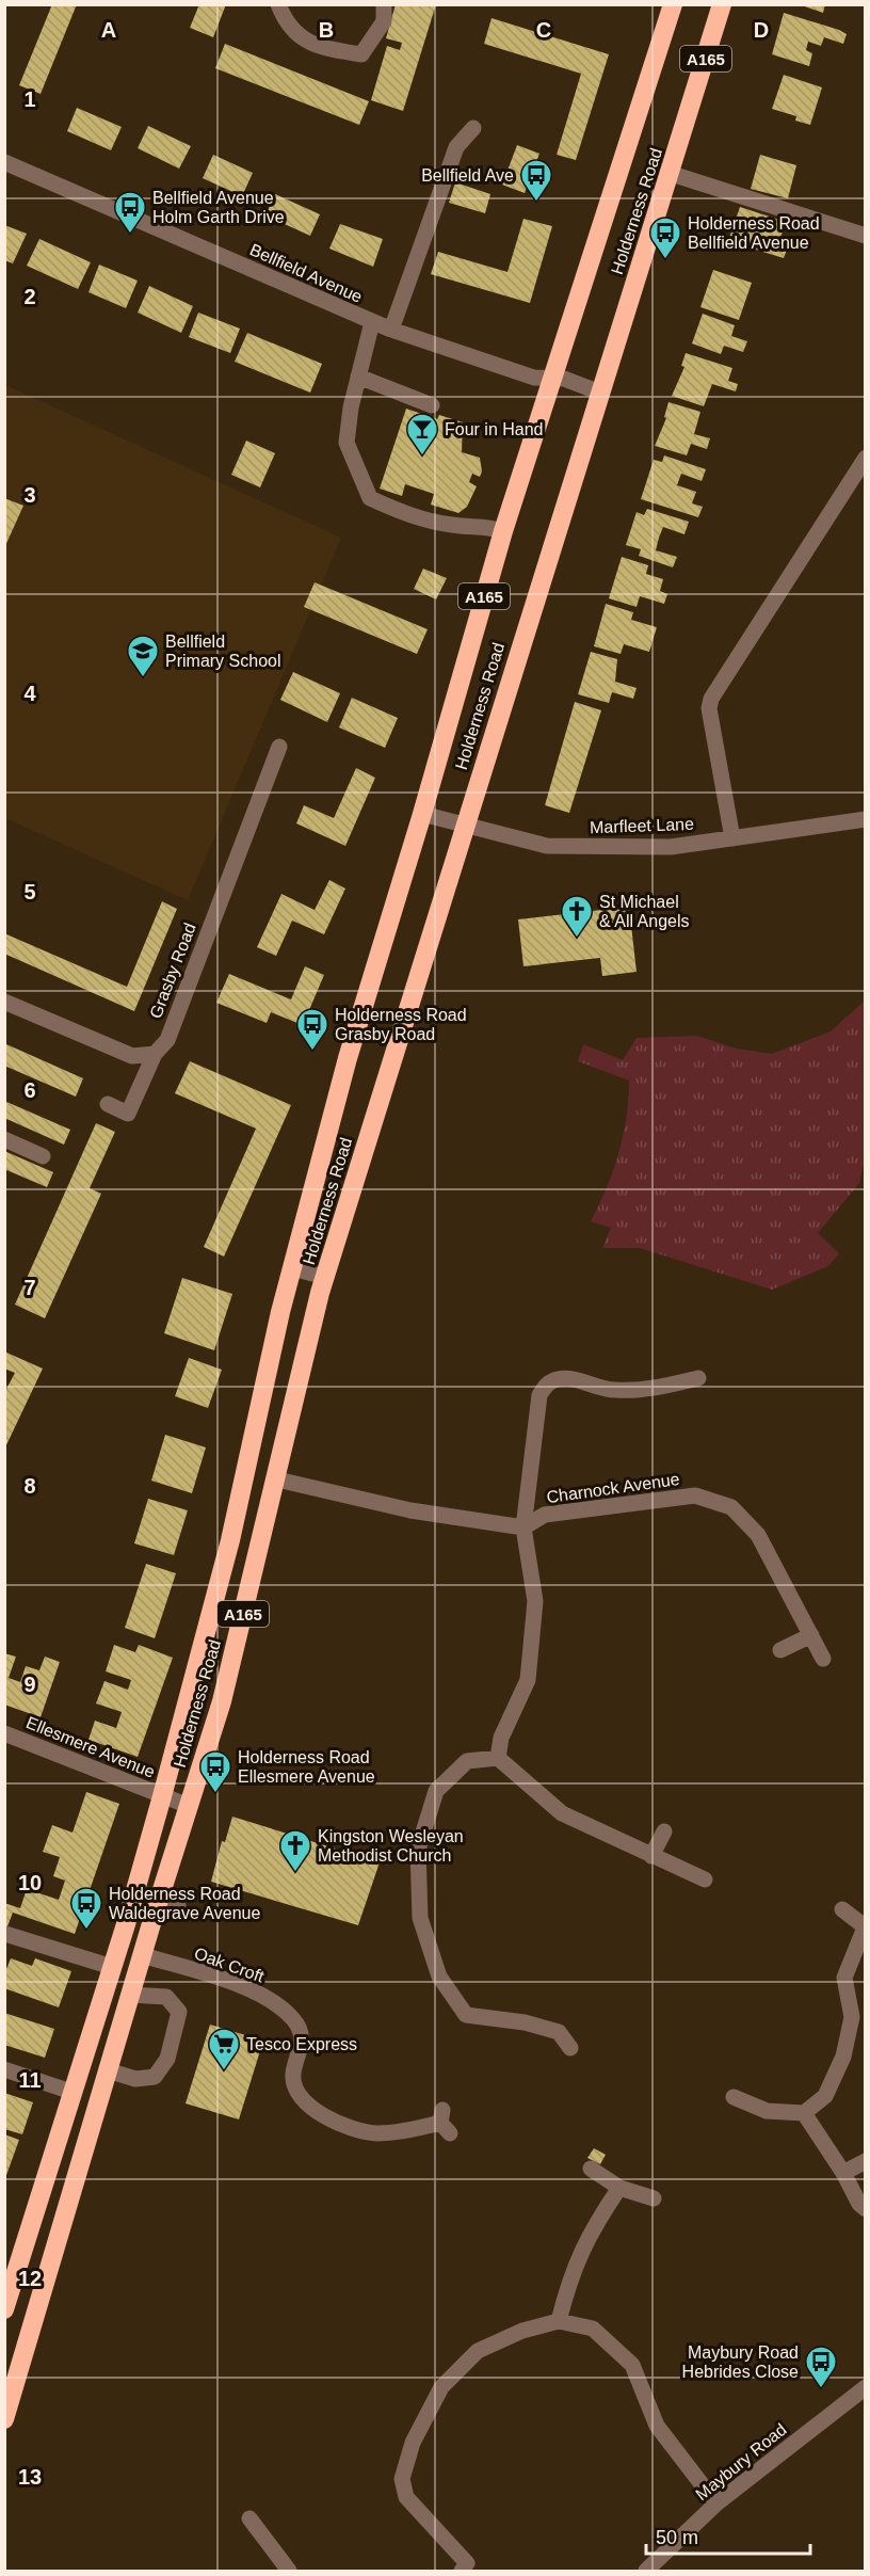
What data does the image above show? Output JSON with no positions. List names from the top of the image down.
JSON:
{
  "streets": {
    "highway": ["A165", "Holderness Road"],
    "street": [
      "Bellfield Avenue",
      "Marfleet Lane",
      "Grasby Road",
      "Charnock Avenue",
      "Ellesmere Avenue",
      "Oak Croft",
      "Maybury Road"
    ]
  },
  "crossings": [
    ["Holderness Road", "Bellfield Avenue"],
    ["Holderness Road", "Marfleet Lane"],
    ["Holderness Road", "Ellesmere Avenue"],
    ["Holderness Road", "Oak Croft"]
  ],
  "places": {
    "bus stop": [
      "Bellfield Ave",
      "Bellfield Avenue Holm Garth Drive",
      "Holderness Road Bellfield Avenue",
      "Holderness Road Grasby Road",
      "Holderness Road Ellesmere Avenue",
      "Holderness Road Waldegrave Avenue",
      "Maybury Road Hebrides Close"
    ],
    "bar": ["Four in Hand"],
    "school or university": ["Bellfield Primary School"],
    "church": ["St Michael & All Angels", "Kingston Wesleyan Methodist Church"],
    "supermarket": ["Tesco Express"]
  },
  "scale_bar": "50 m",
  "grid": {
    "columns": [
      "A",
      "B",
      "C",
      "D"
    ],
    "rows": [
      "1",
      "2",
      "3",
      "4",
      "5",
      "6",
      "7",
      "8",
      "9",
      "10",
      "11",
      "12",
      "13"
    ]
  }
}
